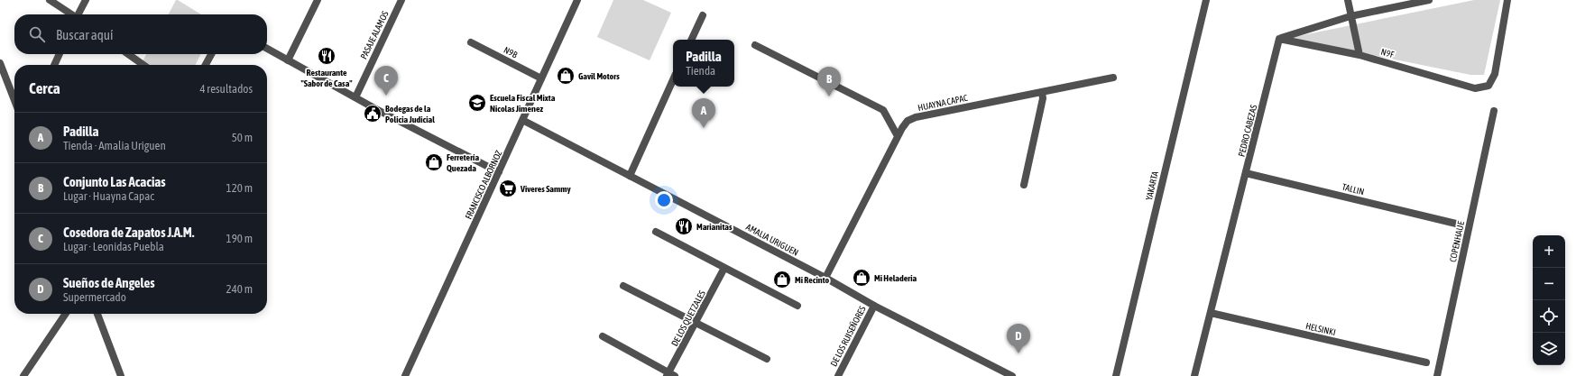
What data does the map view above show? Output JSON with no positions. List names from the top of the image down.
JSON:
{
  "streets": {
    "street": [
      "PASAJE ALAMOS",
      "N9B",
      "N9F",
      "HUAYNA CAPAC",
      "PEDRO CABEZAS",
      "FRANCISCO ALBORNOZ",
      "YAKARTA",
      "TALLIN",
      "AMALIA URIGUEN",
      "COPENHAUE",
      "DE LOS QUETZALES",
      "HELSINKI",
      "DE LOS RUISEÑORES"
    ]
  },
  "crossings": [
    ["N9B", "FRANCISCO ALBORNOZ"],
    ["N9F", "PEDRO CABEZAS"],
    ["HUAYNA CAPAC", "AMALIA URIGUEN"],
    ["PEDRO CABEZAS", "TALLIN"],
    ["PEDRO CABEZAS", "HELSINKI"],
    ["FRANCISCO ALBORNOZ", "AMALIA URIGUEN"],
    ["AMALIA URIGUEN", "DE LOS RUISEÑORES"]
  ],
  "places": {
    "restaurant": ["Restaurante \"Sabor de Casa\"", "Marianitas"],
    "shop": [
      "Gavil Motors",
      "Ferretería Quezada",
      "Mi Heladeria",
      "Mi Recinto"
    ],
    "school or university": ["Escuela Fiscal Mixta Nicolas Jimenez"],
    "public building": ["Bodegas de la Policia Judicial"],
    "supermarket": ["Viveres Sammy"]
  },
  "page": {
    "search": "Buscar aquí",
    "popup": ["Padilla", "Tienda"],
    "heading": ["Cerca", "4 resultados"],
    "pins": [
      "C",
      "B",
      "A",
      "D"
    ],
    "list": [
      {
        "mark": "A",
        "name": "Padilla",
        "note": "Tienda · Amalia Uriguen",
        "value": "50 m"
      },
      {
        "mark": "B",
        "name": "Conjunto Las Acacias",
        "note": "Lugar · Huayna Capac",
        "value": "120 m"
      },
      {
        "mark": "C",
        "name": "Cosedora de Zapatos J.A.M.",
        "note": "Lugar · Leonidas Puebla",
        "value": "190 m"
      },
      {
        "mark": "D",
        "name": "Sueños de Angeles",
        "note": "Supermercado",
        "value": "240 m"
      }
    ],
    "map_buttons": ["+", "−"]
  }
}
